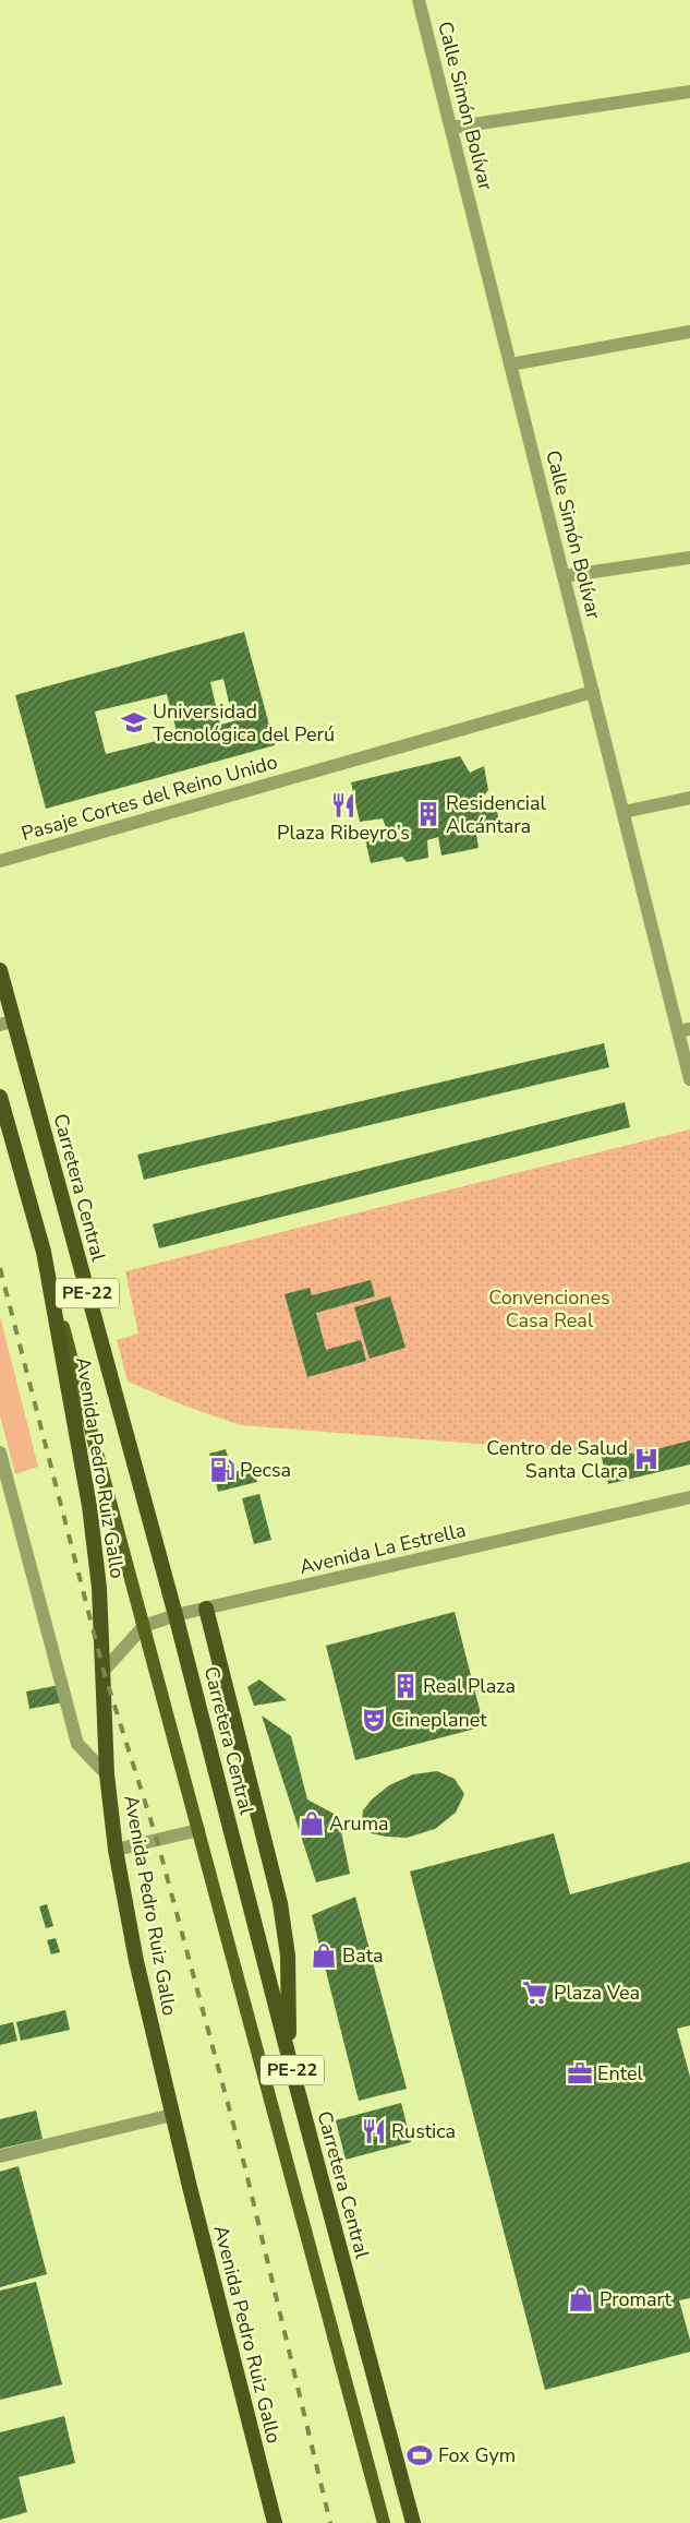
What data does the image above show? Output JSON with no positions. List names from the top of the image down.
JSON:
{
  "streets": {
    "highway": ["Carretera Central", "PE-22", "Avenida Pedro Ruiz Gallo"],
    "street": ["Calle Simón Bolívar", "Pasaje Cortes del Reino Unido", "Avenida La Estrella"]
  },
  "crossings": [
    ["Calle Simón Bolívar", "Pasaje Cortes del Reino Unido"],
    ["Carretera Central", "Avenida La Estrella"],
    ["PE-22", "Avenida Pedro Ruiz Gallo"],
    ["Avenida Pedro Ruiz Gallo", "Avenida La Estrella"]
  ],
  "parks": ["Convenciones Casa Real"],
  "places": {
    "school or university": ["Universidad Tecnológica del Perú"],
    "restaurant": ["Plaza Ribeyro’s", "Rustica"],
    "building": ["Residencial Alcántara", "Real Plaza"],
    "hospital": ["Centro de Salud Santa Clara"],
    "fuel station": ["Pecsa"],
    "theatre": ["Cineplanet"],
    "shop": ["Aruma", "Bata", "Promart"],
    "supermarket": ["Plaza Vea"],
    "office": ["Entel"],
    "sports": ["Fox Gym"]
  }
}
